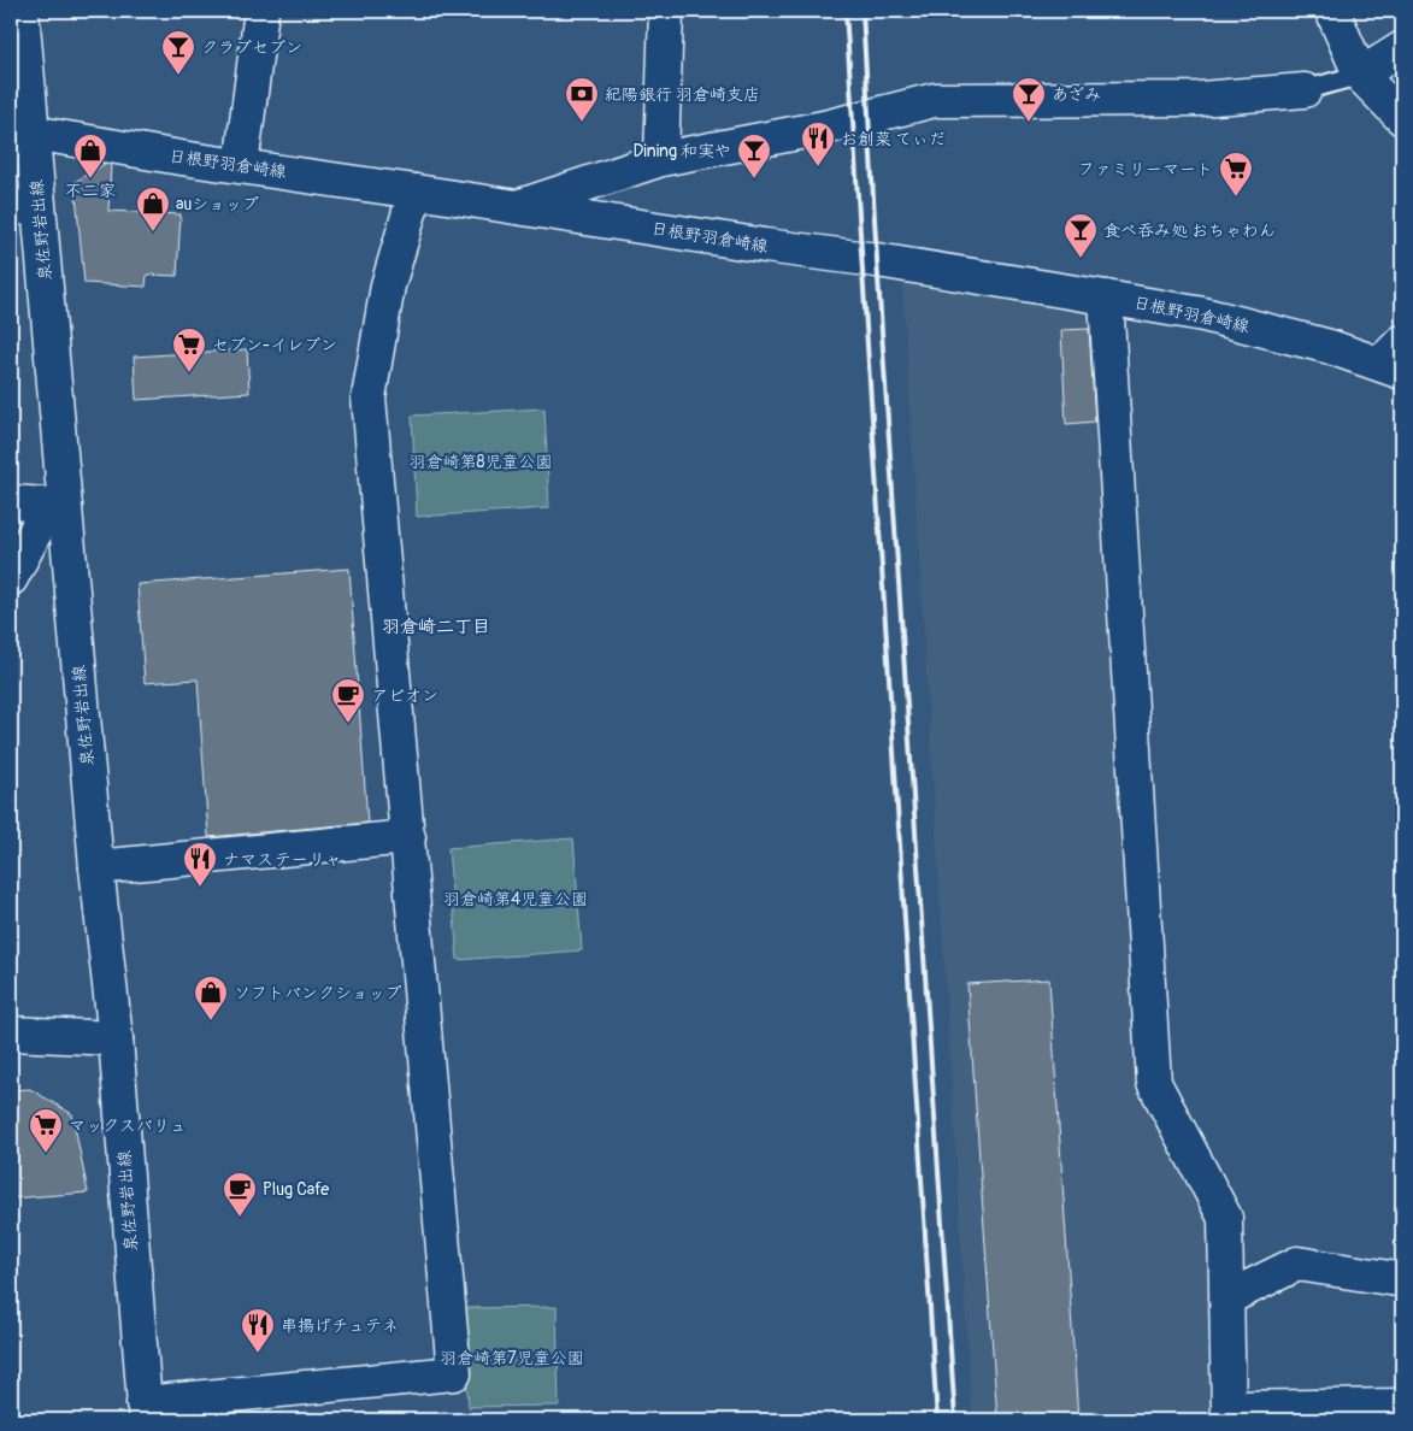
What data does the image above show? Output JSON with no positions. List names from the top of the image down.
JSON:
{
  "streets": {
    "street": ["日根野羽倉崎線", "泉佐野岩出線"]
  },
  "crossings": [
    ["日根野羽倉崎線", "泉佐野岩出線"]
  ],
  "districts": ["羽倉崎二丁目"],
  "parks": ["羽倉崎第8児童公園", "羽倉崎第4児童公園", "羽倉崎第7児童公園"],
  "places": {
    "bar": [
      "クラブセブン",
      "あざみ",
      "Dining 和実や",
      "食べ呑み処 おちゃわん"
    ],
    "bank": ["紀陽銀行 羽倉崎支店"],
    "restaurant": ["お創菜 てぃだ", "ナマステーリャ", "串揚げチュテネ"],
    "shop": ["不二家", "auショップ", "ソフトバンクショップ"],
    "supermarket": ["ファミリーマート", "セブン-イレブン", "マックスバリュ"],
    "cafe": ["アビオン", "Plug Cafe"]
  }
}
